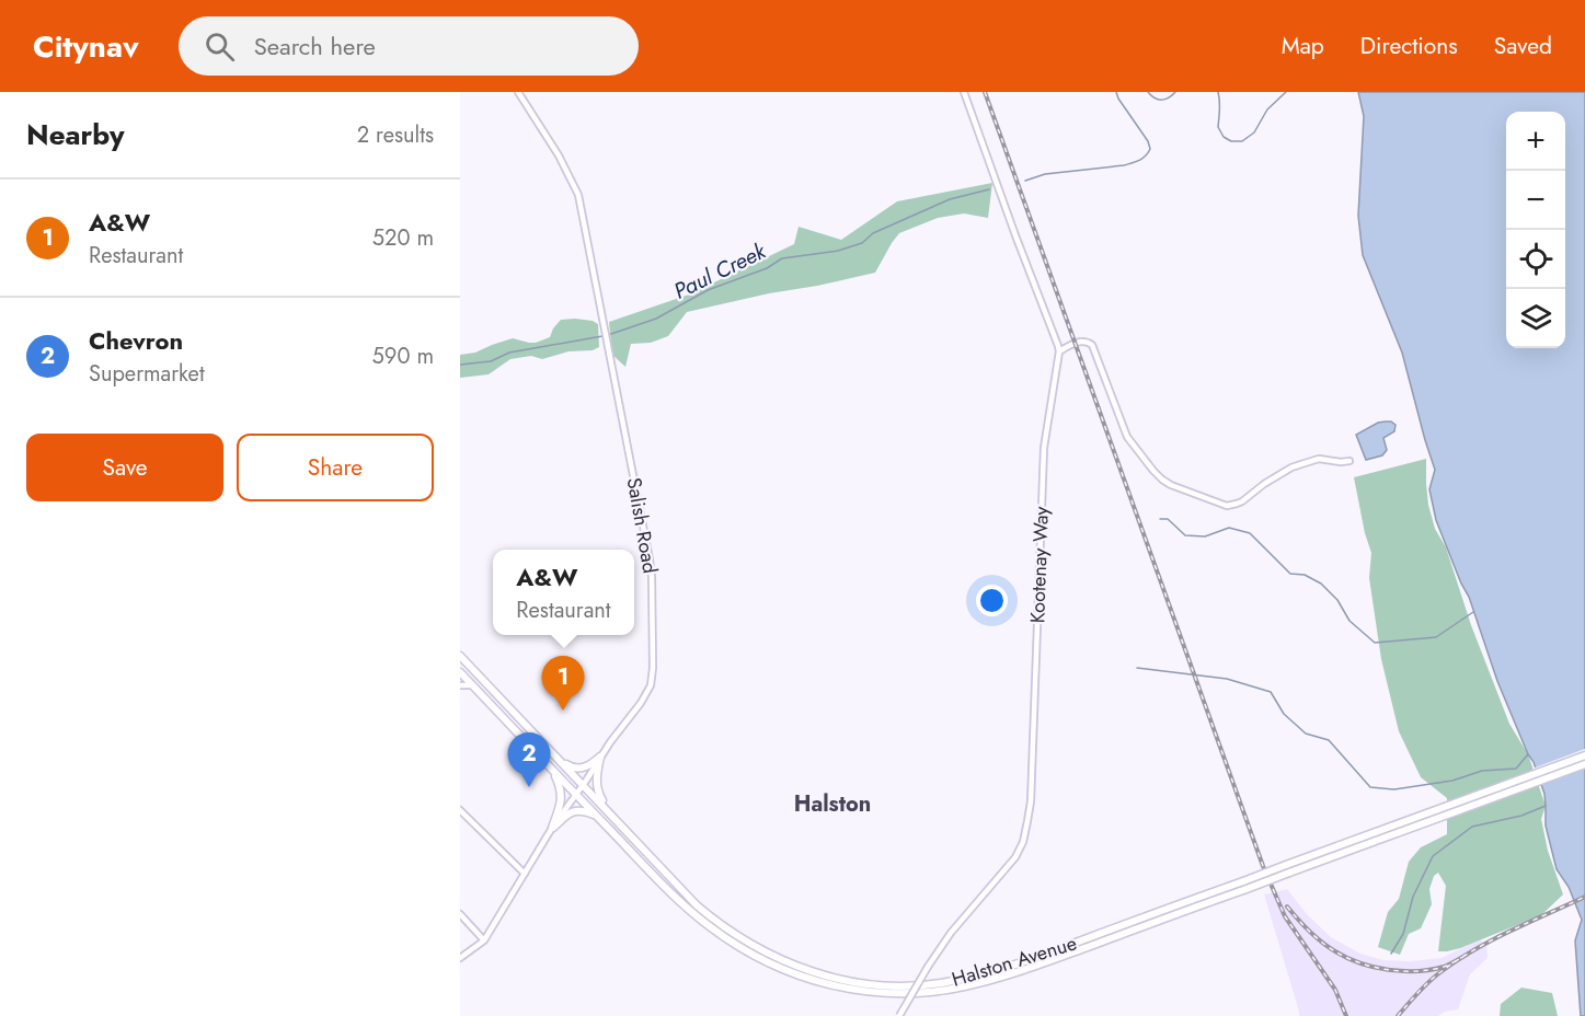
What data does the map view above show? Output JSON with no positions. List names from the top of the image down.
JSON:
{
  "streets": {
    "main road": ["Halston Avenue"],
    "street": ["Salish Road", "Kootenay Way"]
  },
  "crossings": [
    ["Salish Road", "Halston Avenue"]
  ],
  "districts": ["Halston"],
  "water": ["Paul Creek"],
  "page": {
    "header": "Citynav",
    "search": "Search here",
    "nav": ["Map", "Directions", "Saved"],
    "heading": ["Nearby", "2 results"],
    "map_buttons": ["+", "−"],
    "list": [
      {
        "mark": "1",
        "name": "A&W",
        "note": "Restaurant",
        "value": "520 m"
      },
      {
        "mark": "2",
        "name": "Chevron",
        "note": "Supermarket",
        "value": "590 m"
      }
    ],
    "buttons": ["Save", "Share"],
    "popup": ["A&W", "Restaurant"],
    "pins": ["1", "2"]
  }
}
